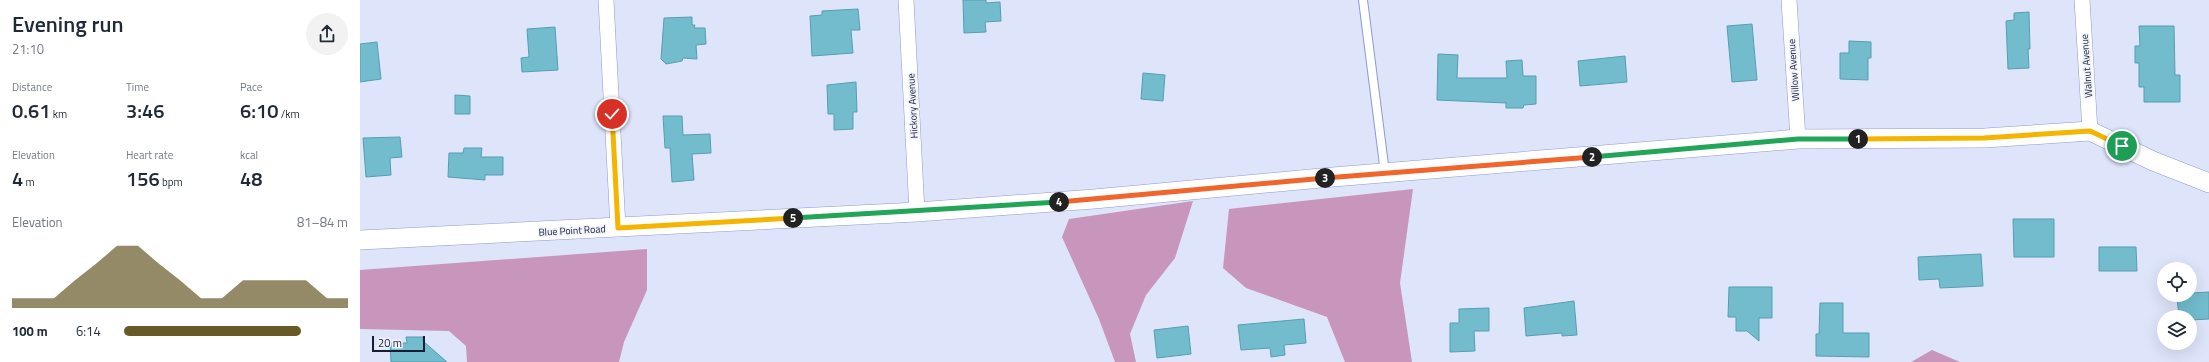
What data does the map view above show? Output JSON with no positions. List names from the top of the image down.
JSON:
{
  "streets": {
    "street": [
      "Walnut Avenue",
      "Willow Avenue",
      "Hickory Avenue",
      "Blue Point Road"
    ]
  },
  "crossings": [
    ["Walnut Avenue", "Blue Point Road"],
    ["Willow Avenue", "Blue Point Road"],
    ["Hickory Avenue", "Blue Point Road"]
  ],
  "scale_bar": "20 m",
  "page": {
    "heading": ["Evening run", "21:10"],
    "stats": [
      ["Distance", "0.61 km"],
      ["Time", "3:46"],
      ["Pace", "6:10 /km"],
      ["Elevation", "4 m"],
      ["Heart rate", "156 bpm"],
      ["kcal", "48"]
    ],
    "pins": [
      "1",
      "2",
      "3",
      "4",
      "5"
    ],
    "chart": ["Elevation", "81–84 m"],
    "list": [
      {
        "name": "100 m",
        "note": "6:14"
      }
    ],
    "scale": "20 m"
  }
}
